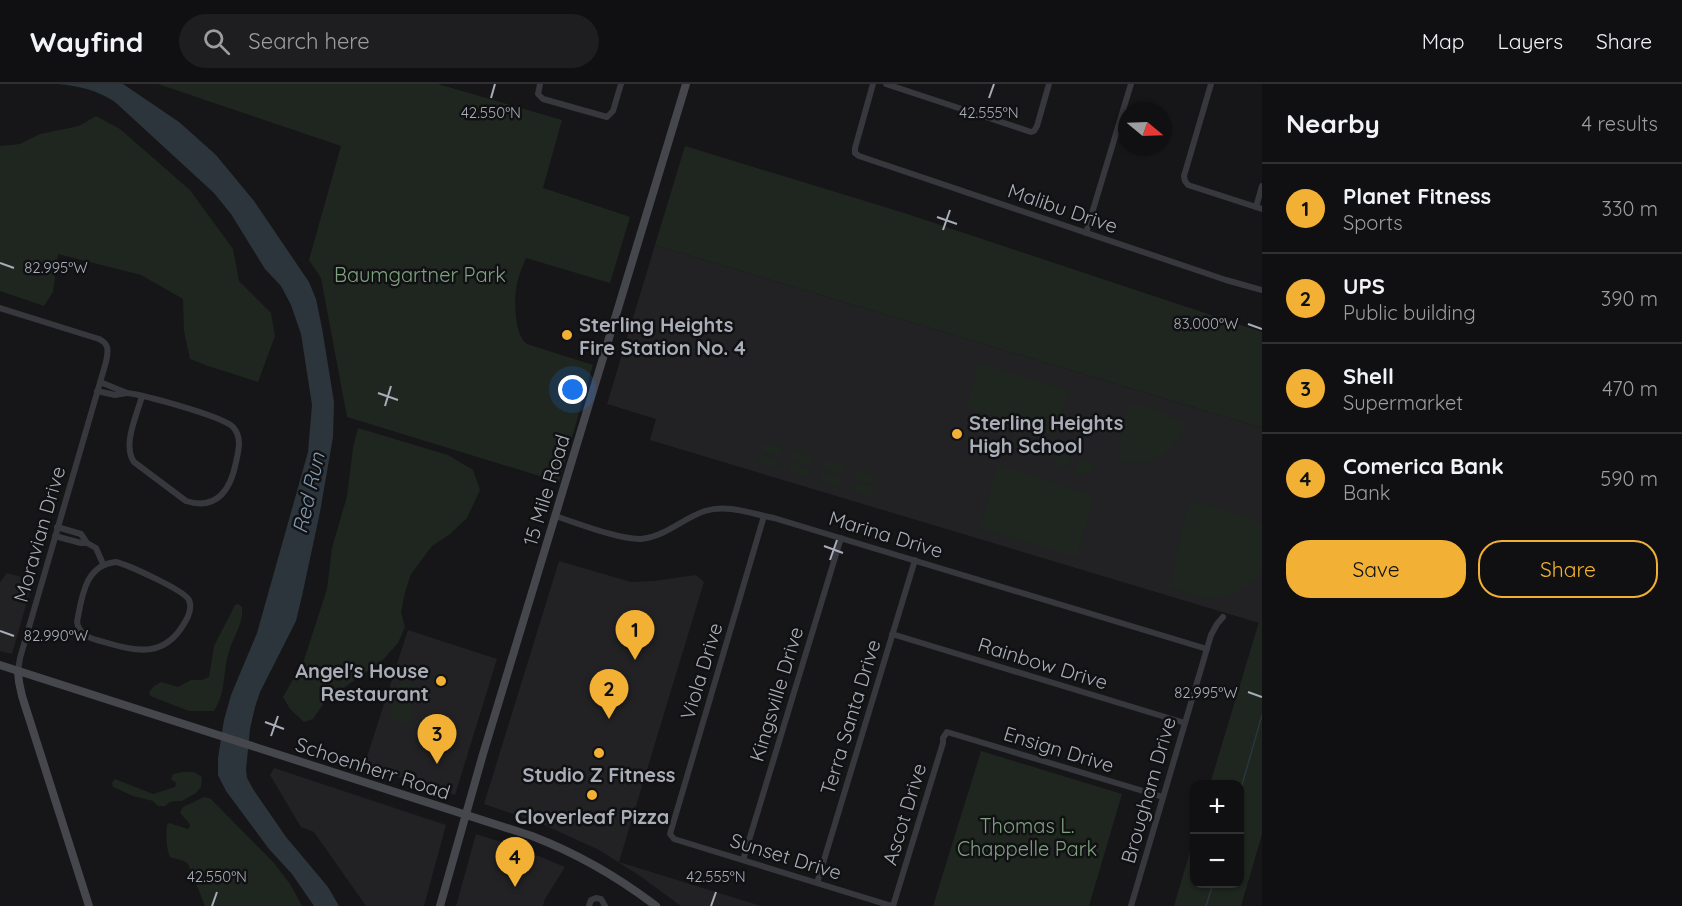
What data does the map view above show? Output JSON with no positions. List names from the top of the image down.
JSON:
{
  "streets": {
    "main road": ["15 Mile Road", "Moravian Drive", "Schoenherr Road"],
    "street": [
      "Malibu Drive",
      "Marina Drive",
      "Rainbow Drive",
      "Viola Drive",
      "Kingsville Drive",
      "Terra Santa Drive",
      "Ensign Drive",
      "Brougham Drive",
      "Ascot Drive",
      "Sunset Drive"
    ]
  },
  "crossings": [
    ["15 Mile Road", "Marina Drive"],
    ["15 Mile Road", "Schoenherr Road"],
    ["Moravian Drive", "Schoenherr Road"],
    ["Marina Drive", "Viola Drive"],
    ["Marina Drive", "Kingsville Drive"],
    ["Marina Drive", "Terra Santa Drive"],
    ["Marina Drive", "Brougham Drive"],
    ["Rainbow Drive", "Terra Santa Drive"],
    ["Rainbow Drive", "Brougham Drive"],
    ["Viola Drive", "Sunset Drive"],
    ["Kingsville Drive", "Sunset Drive"],
    ["Terra Santa Drive", "Sunset Drive"],
    ["Ensign Drive", "Brougham Drive"],
    ["Ensign Drive", "Ascot Drive"],
    ["Ascot Drive", "Sunset Drive"]
  ],
  "water": ["Red Run"],
  "parks": ["Baumgartner Park", "Thomas L. Chappelle Park"],
  "places": [
    "Sterling Heights Fire Station No. 4",
    "Sterling Heights High School",
    "Angel's House Restaurant",
    "Studio Z Fitness",
    "Cloverleaf Pizza"
  ],
  "north": "right",
  "page": {
    "header": "Wayfind",
    "search": "Search here",
    "nav": ["Map", "Layers", "Share"],
    "heading": ["Nearby", "4 results"],
    "list": [
      {
        "mark": "1",
        "name": "Planet Fitness",
        "note": "Sports",
        "value": "330 m"
      },
      {
        "mark": "2",
        "name": "UPS",
        "note": "Public building",
        "value": "390 m"
      },
      {
        "mark": "3",
        "name": "Shell",
        "note": "Supermarket",
        "value": "470 m"
      },
      {
        "mark": "4",
        "name": "Comerica Bank",
        "note": "Bank",
        "value": "590 m"
      }
    ],
    "buttons": ["Save", "Share"],
    "pins": [
      "1",
      "2",
      "3",
      "4"
    ],
    "map_buttons": ["+", "−"]
  },
  "coordinates": [
    "42.550°N",
    "42.555°N",
    "82.995°W",
    "83.000°W",
    "82.990°W"
  ]
}
